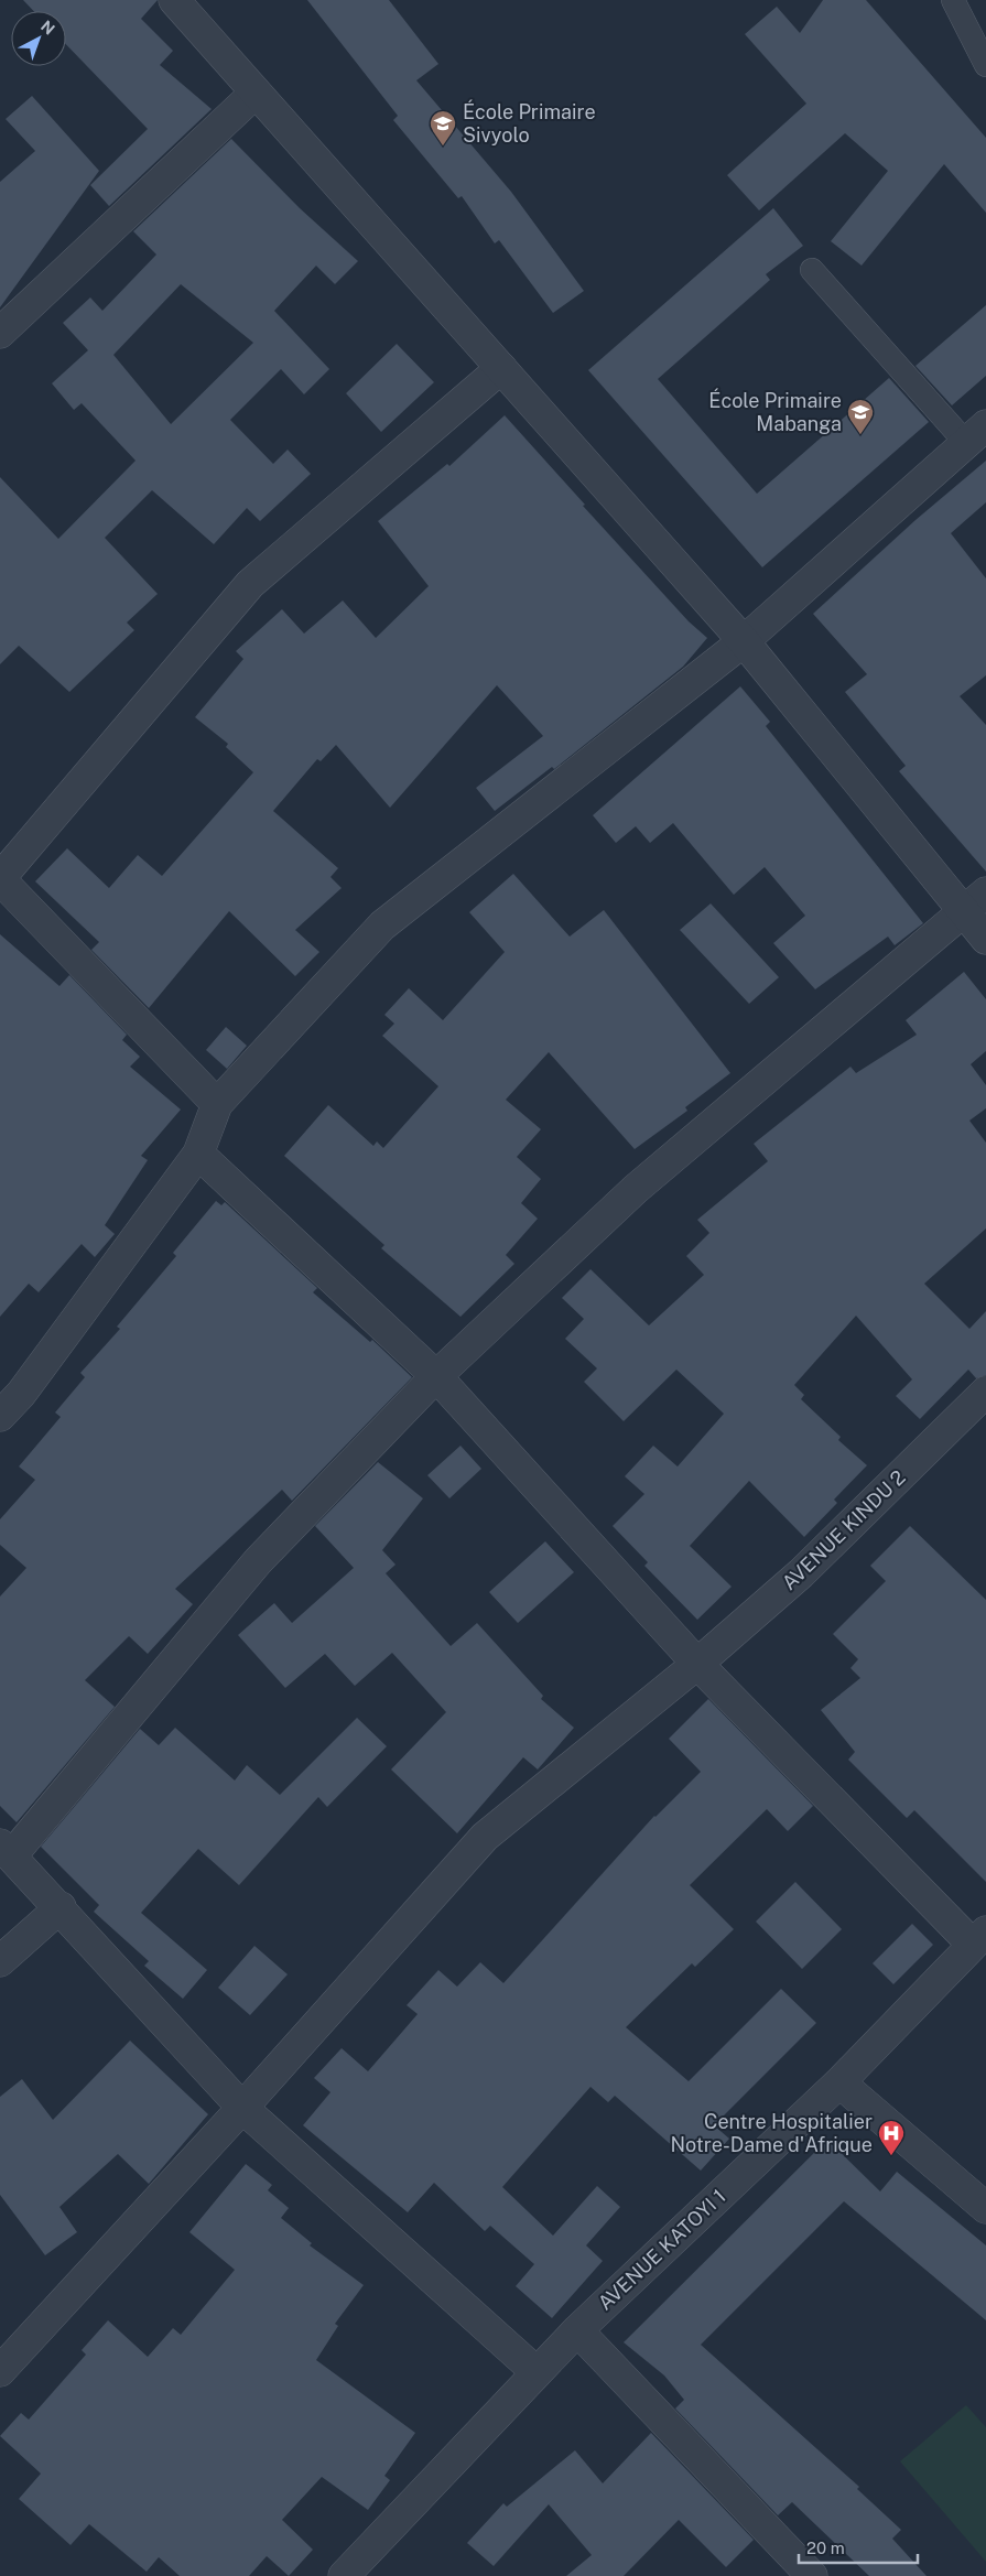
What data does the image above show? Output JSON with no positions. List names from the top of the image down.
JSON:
{
  "streets": {
    "street": ["AVENUE KINDU 2", "AVENUE KATOYI 1"]
  },
  "places": {
    "school or university": ["École Primaire Sivyolo", "École Primaire Mabanga"],
    "hospital": ["Centre Hospitalier Notre-Dame d'Afrique"]
  },
  "scale_bar": "20 m",
  "north": "top right"
}
